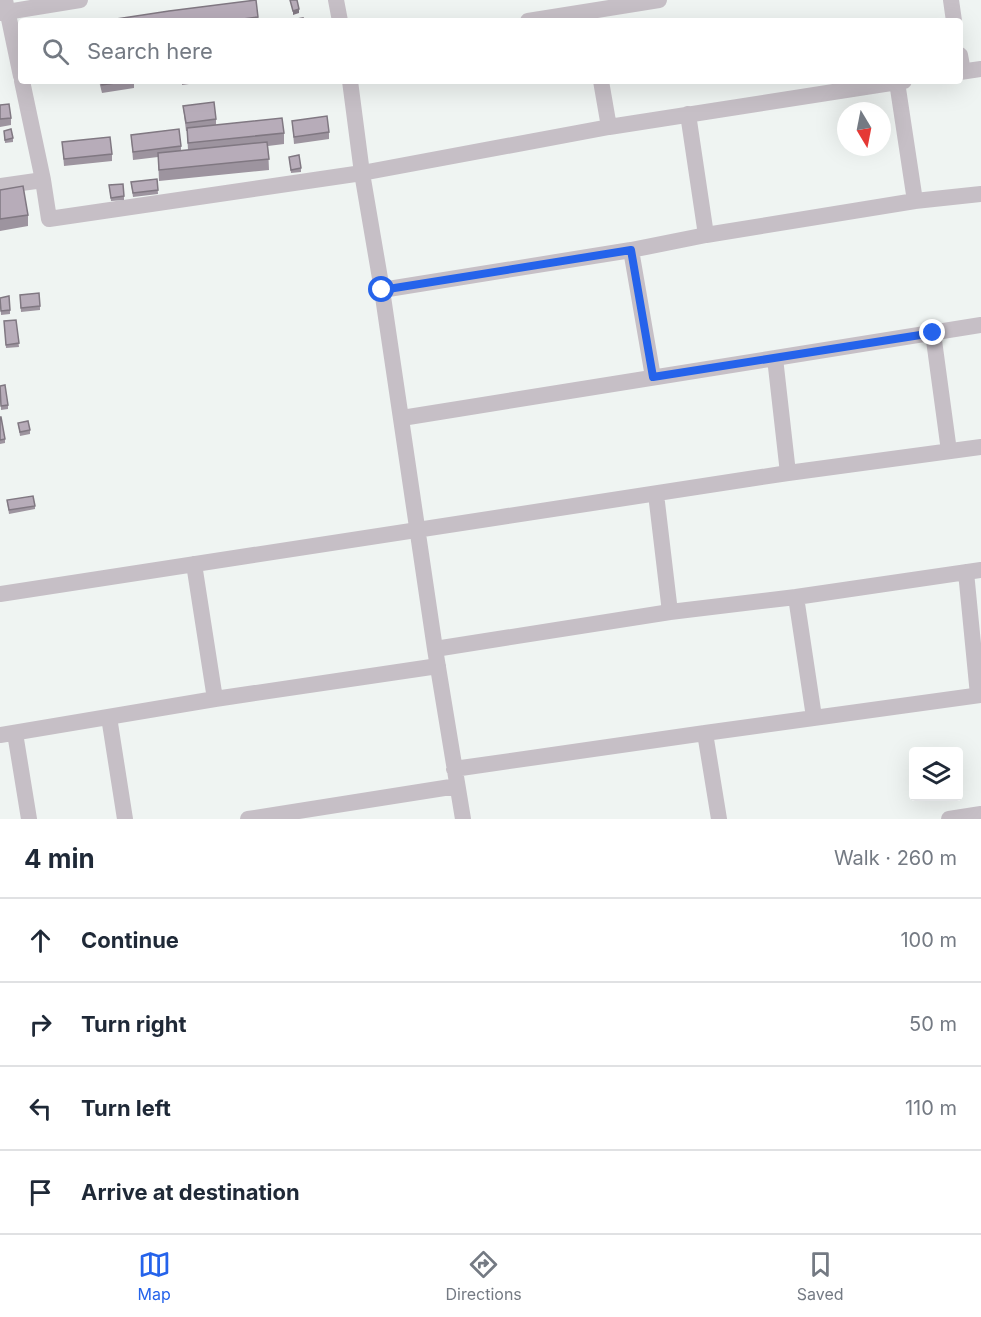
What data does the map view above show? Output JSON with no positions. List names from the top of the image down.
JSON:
{
  "north": "bottom",
  "page": {
    "search": "Search here",
    "heading": ["4 min", "Walk · 260 m"],
    "list": [
      ["Continue", "100 m"],
      ["Turn right", "50 m"],
      ["Turn left", "110 m"],
      "Arrive at destination"
    ],
    "nav": ["Map", "Directions", "Saved"]
  }
}
